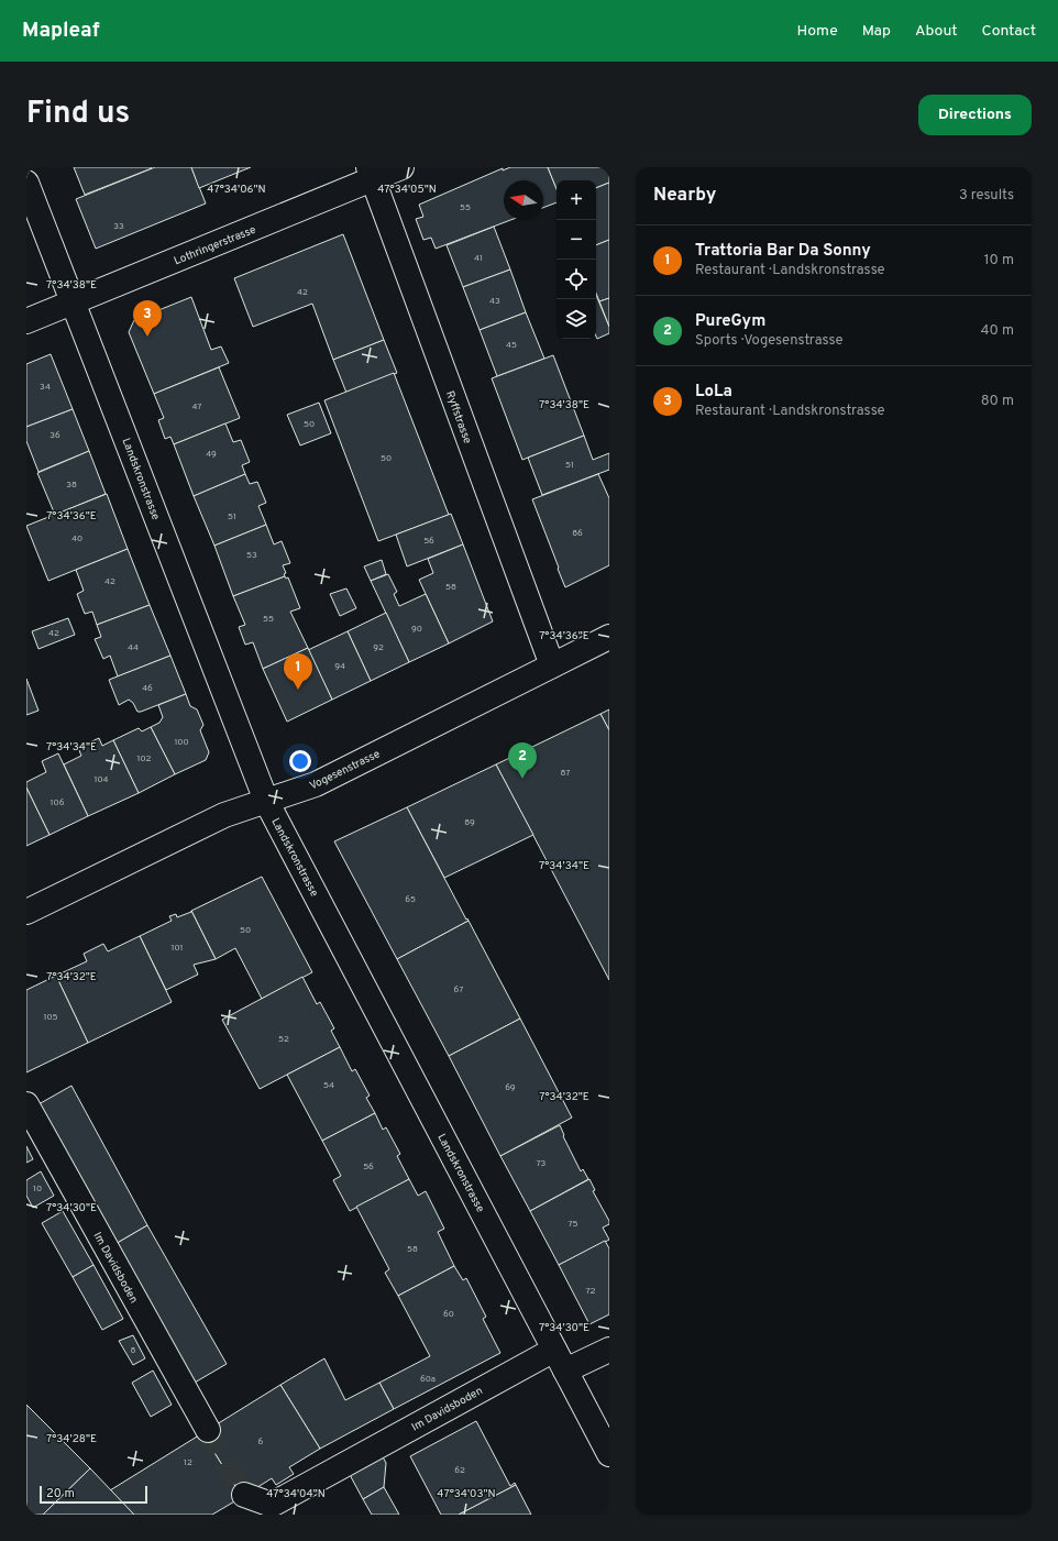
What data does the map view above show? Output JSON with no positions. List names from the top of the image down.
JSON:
{
  "streets": {
    "street": [
      "Lothringerstrasse",
      "Ryffstrasse",
      "Landskronstrasse",
      "Vogesenstrasse",
      "Im Davidsboden"
    ]
  },
  "crossings": [
    ["Lothringerstrasse", "Ryffstrasse"],
    ["Lothringerstrasse", "Landskronstrasse"],
    ["Ryffstrasse", "Vogesenstrasse"],
    ["Landskronstrasse", "Vogesenstrasse"],
    ["Landskronstrasse", "Im Davidsboden"]
  ],
  "house_numbers": [
    "55",
    "33",
    "41",
    "42",
    "43",
    "45",
    "34",
    "47",
    "50",
    "36",
    "49",
    "50",
    "51",
    "38",
    "51",
    "86",
    "40",
    "56",
    "53",
    "42",
    "58",
    "55",
    "90",
    "42",
    "44",
    "92",
    "94",
    "46",
    "100",
    "102",
    "87",
    "104",
    "106",
    "89",
    "65",
    "50",
    "101",
    "67",
    "105",
    "52",
    "54",
    "69",
    "73",
    "56",
    "10",
    "75",
    "58",
    "72",
    "60",
    "8",
    "60a",
    "6",
    "12",
    "62"
  ],
  "scale_bar": "20 m",
  "north": "left",
  "page": {
    "header": "Mapleaf",
    "nav": [
      "Home",
      "Map",
      "About",
      "Contact"
    ],
    "title": "Find us",
    "buttons": "Directions",
    "heading": ["Nearby", "3 results"],
    "map_buttons": ["+", "−"],
    "list": [
      {
        "mark": "1",
        "name": "Trattoria Bar Da Sonny",
        "note": "Restaurant · Landskronstrasse",
        "value": "10 m"
      },
      {
        "mark": "2",
        "name": "PureGym",
        "note": "Sports · Vogesenstrasse",
        "value": "40 m"
      },
      {
        "mark": "3",
        "name": "LoLa",
        "note": "Restaurant · Landskronstrasse",
        "value": "80 m"
      }
    ],
    "pins": ["3", "1", "2"],
    "scale": "20 m"
  },
  "coordinates": [
    "47°34'06\"N",
    "47°34'05\"N",
    "7°34'38\"E",
    "7°34'36\"E",
    "7°34'34\"E",
    "7°34'32\"E",
    "7°34'30\"E",
    "7°34'28\"E",
    "47°34'04\"N",
    "47°34'03\"N"
  ]
}
